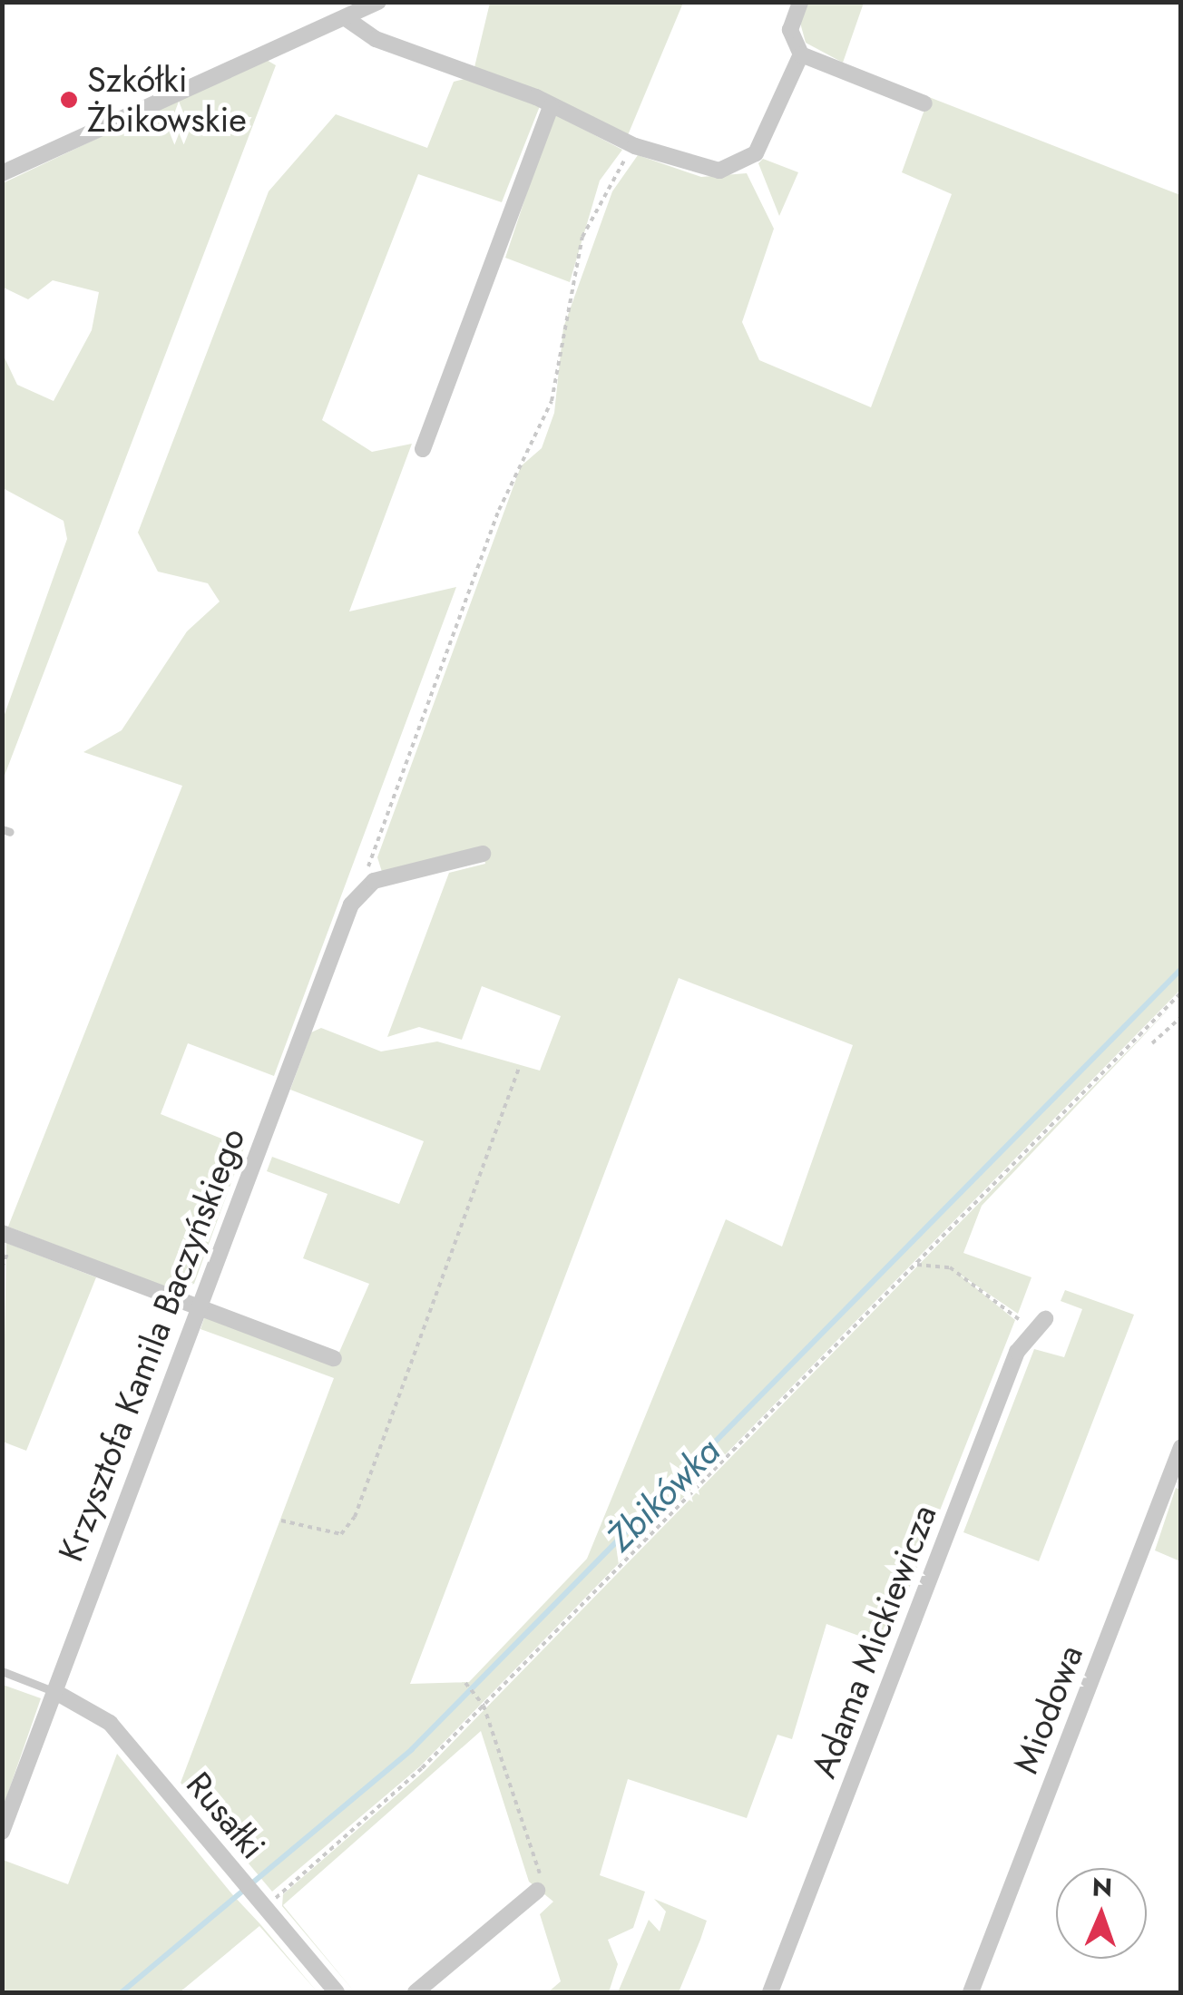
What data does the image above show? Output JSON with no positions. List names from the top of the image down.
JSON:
{
  "streets": {
    "street": [
      "Krzysztofa Kamila Baczyńskiego",
      "Adama Mickiewicza",
      "Miodowa",
      "Rusałki"
    ]
  },
  "crossings": [
    ["Krzysztofa Kamila Baczyńskiego", "Rusałki"]
  ],
  "water": ["Żbikówka"],
  "places": ["Szkółki Żbikowskie"],
  "north": "top"
}
